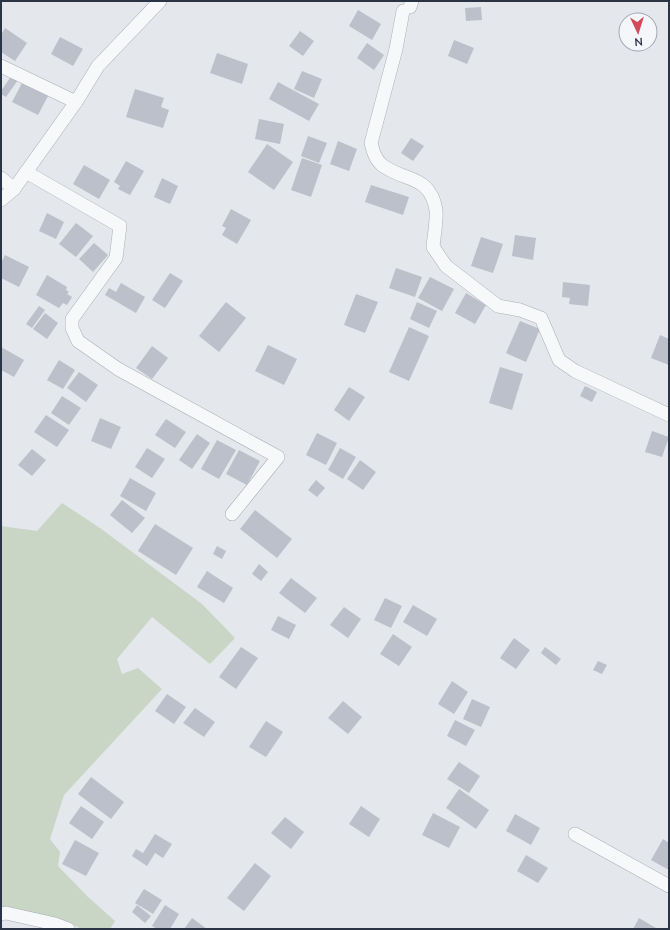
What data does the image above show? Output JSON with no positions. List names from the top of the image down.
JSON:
{
  "north": "bottom"
}
